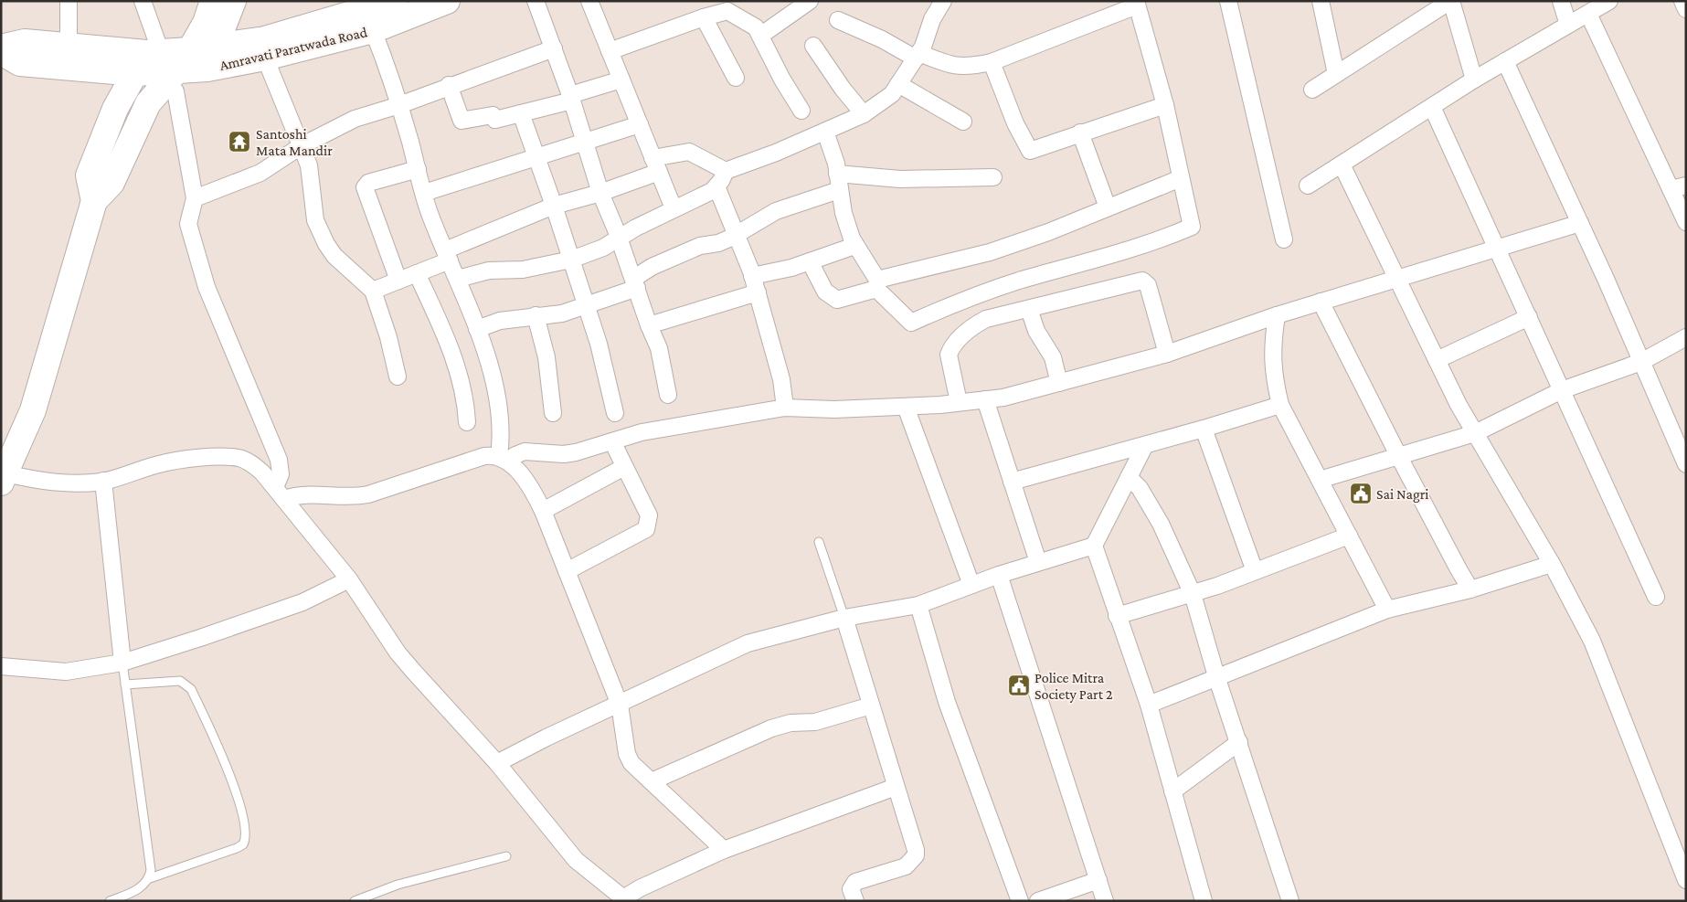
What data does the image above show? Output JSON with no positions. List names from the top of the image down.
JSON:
{
  "streets": {
    "main road": ["Amravati Paratwada Road"]
  },
  "places": {
    "temple": ["Santoshi Mata Mandir"],
    "public building": ["Sai Nagri", "Police Mitra Society Part 2"]
  }
}
